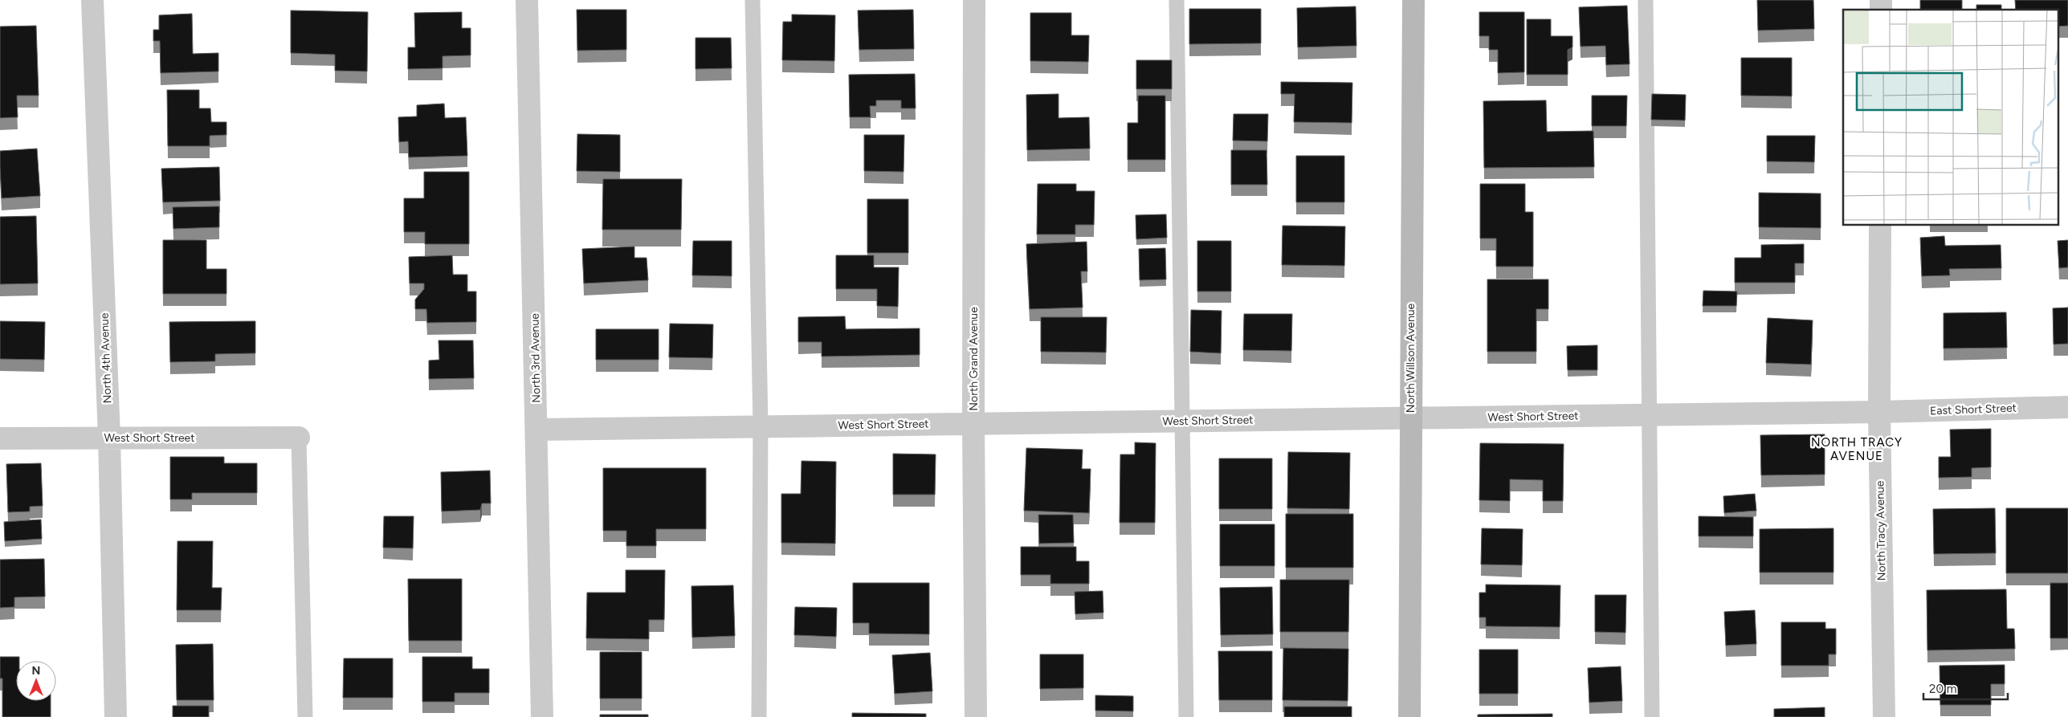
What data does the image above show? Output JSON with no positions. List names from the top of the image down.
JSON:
{
  "streets": {
    "street": [
      "North 4th Avenue",
      "North 3rd Avenue",
      "North Willson Avenue",
      "North Grand Avenue",
      "East Short Street",
      "West Short Street",
      "North Tracy Avenue"
    ]
  },
  "crossings": [
    ["North 4th Avenue", "West Short Street"],
    ["North 3rd Avenue", "West Short Street"],
    ["North Willson Avenue", "West Short Street"],
    ["North Grand Avenue", "West Short Street"],
    ["East Short Street", "West Short Street"],
    ["East Short Street", "North Tracy Avenue"],
    ["West Short Street", "North Tracy Avenue"]
  ],
  "districts": ["NORTH TRACY AVENUE"],
  "scale_bar": "20 m",
  "north": "top"
}
